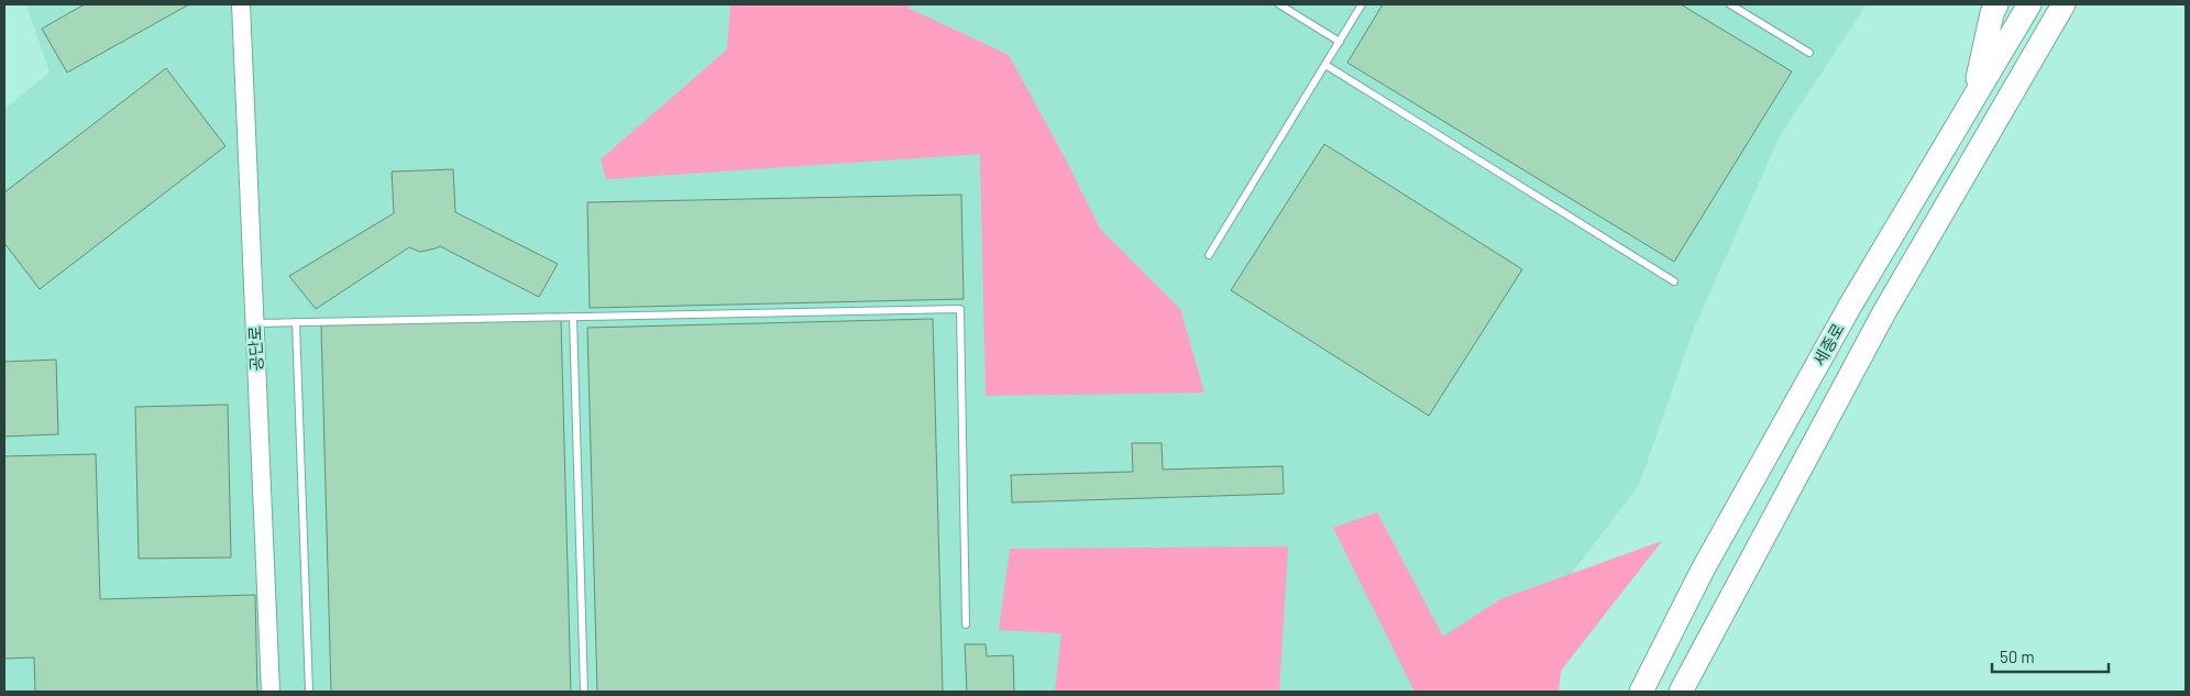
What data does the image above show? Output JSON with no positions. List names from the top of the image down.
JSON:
{
  "streets": {
    "highway": ["세종로"],
    "street": ["공단로"]
  },
  "scale_bar": "50 m"
}
